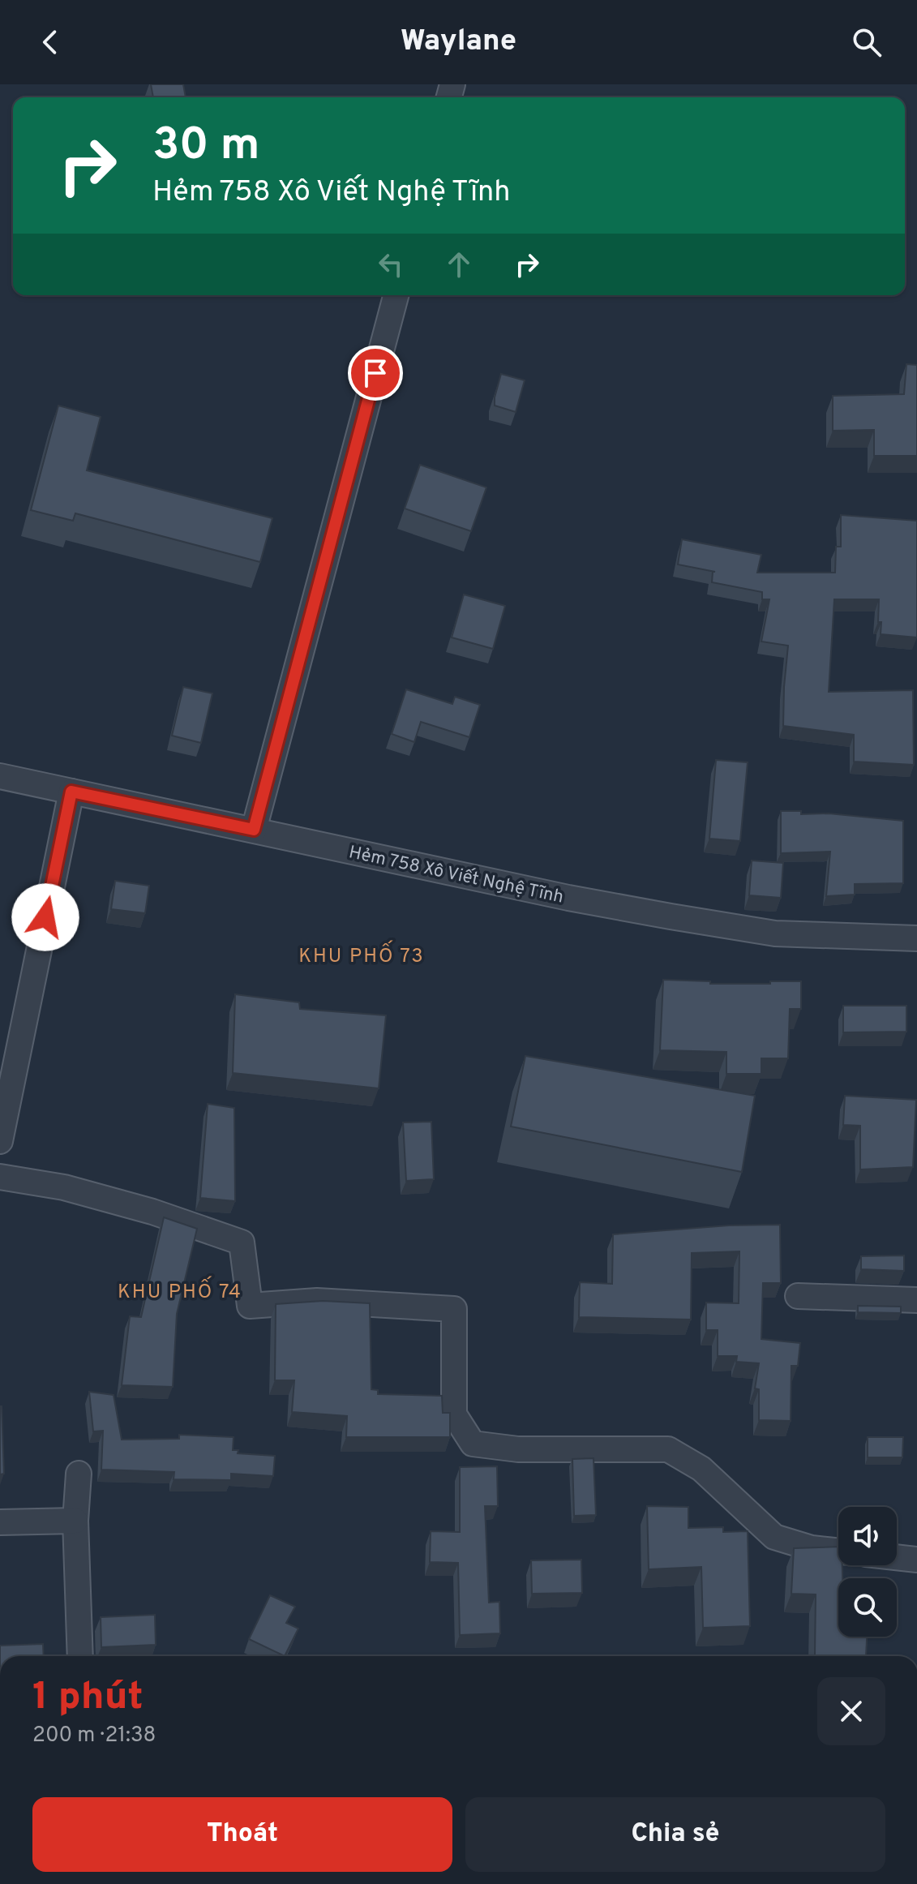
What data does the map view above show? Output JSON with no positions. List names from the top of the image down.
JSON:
{
  "streets": {
    "street": ["Hẻm 758 Xô Viết Nghệ Tĩnh"]
  },
  "districts": ["KHU PHỐ 73", "KHU PHỐ 74"],
  "page": {
    "header": "Waylane",
    "turn": ["30 m", "Hẻm 758 Xô Viết Nghệ Tĩnh"],
    "heading": ["1 phút", "200 m · 21:38"],
    "buttons": ["Thoát", "Chia sẻ"]
  }
}
